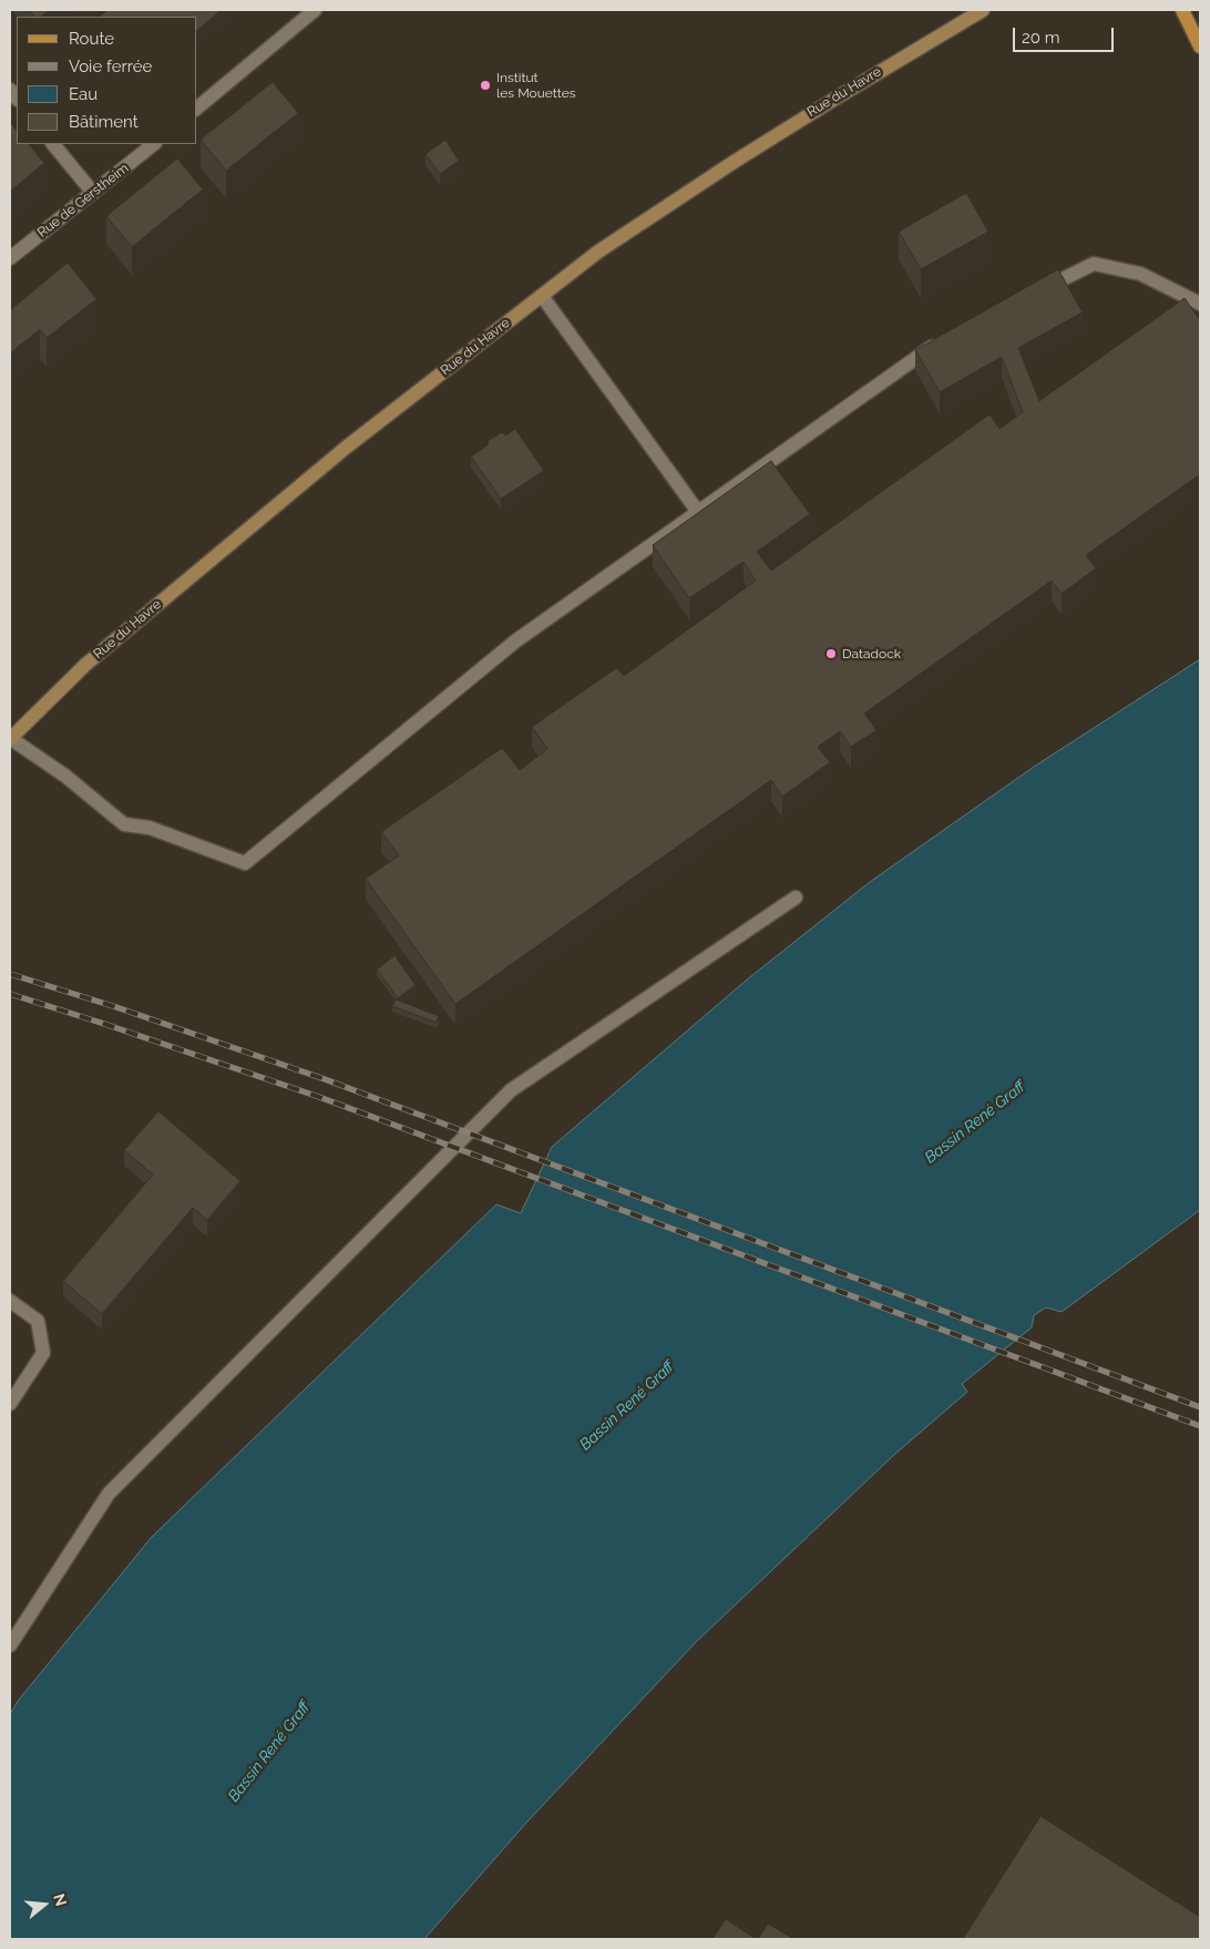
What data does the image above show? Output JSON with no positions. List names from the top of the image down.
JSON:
{
  "streets": {
    "main road": ["Rue du Havre"],
    "street": ["Rue de Gerstheim"]
  },
  "water": ["Bassin René Graff"],
  "places": ["Institut les Mouettes", "Datadock"],
  "legend": [
    "Route",
    "Voie ferrée",
    "Eau",
    "Bâtiment"
  ],
  "scale_bar": "20 m",
  "north": "right"
}
